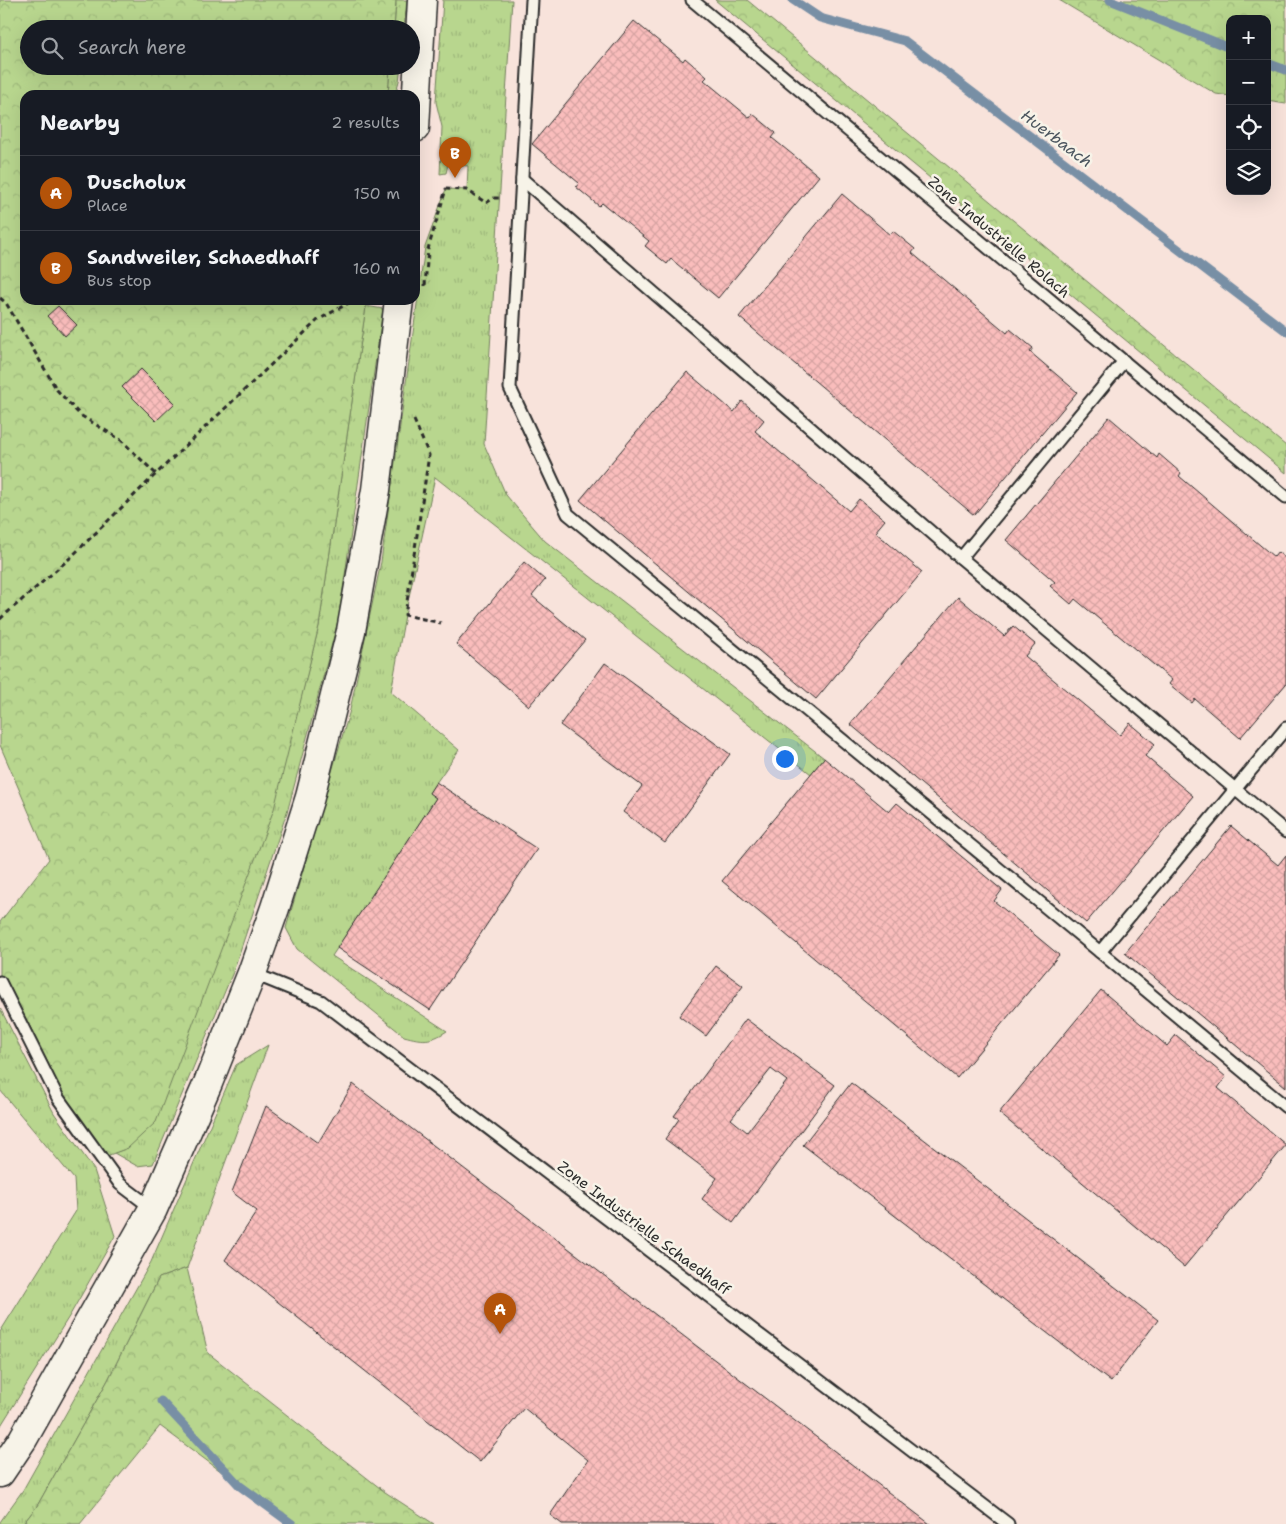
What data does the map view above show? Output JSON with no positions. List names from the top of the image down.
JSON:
{
  "streets": {
    "lane": ["Zone Industrielle Rolach", "Zone Industrielle Schaedhaff"]
  },
  "water": ["Huerbaach"],
  "page": {
    "map_buttons": ["+", "−"],
    "search": "Search here",
    "heading": ["Nearby", "2 results"],
    "pins": ["B", "A"],
    "list": [
      {
        "mark": "A",
        "name": "Duscholux",
        "note": "Place",
        "value": "150 m"
      },
      {
        "mark": "B",
        "name": "Sandweiler, Schaedhaff",
        "note": "Bus stop",
        "value": "160 m"
      }
    ]
  }
}
